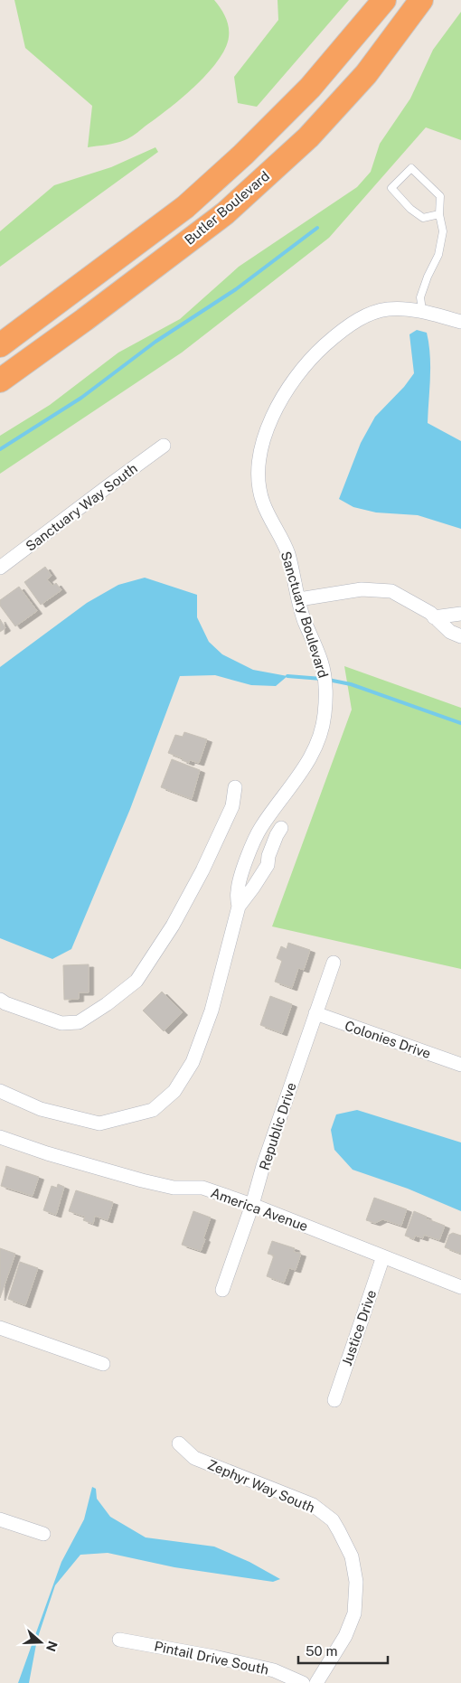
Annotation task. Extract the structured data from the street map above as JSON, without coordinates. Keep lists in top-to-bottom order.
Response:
{
  "streets": {
    "highway": ["Butler Boulevard"],
    "street": [
      "Sanctuary Way South",
      "Sanctuary Boulevard",
      "Colonies Drive",
      "Republic Drive",
      "America Avenue",
      "Justice Drive",
      "Zephyr Way South",
      "Pintail Drive South"
    ]
  },
  "crossings": [
    ["Colonies Drive", "Republic Drive"],
    ["Republic Drive", "America Avenue"],
    ["America Avenue", "Justice Drive"]
  ],
  "scale_bar": "50 m",
  "north": "right"
}
